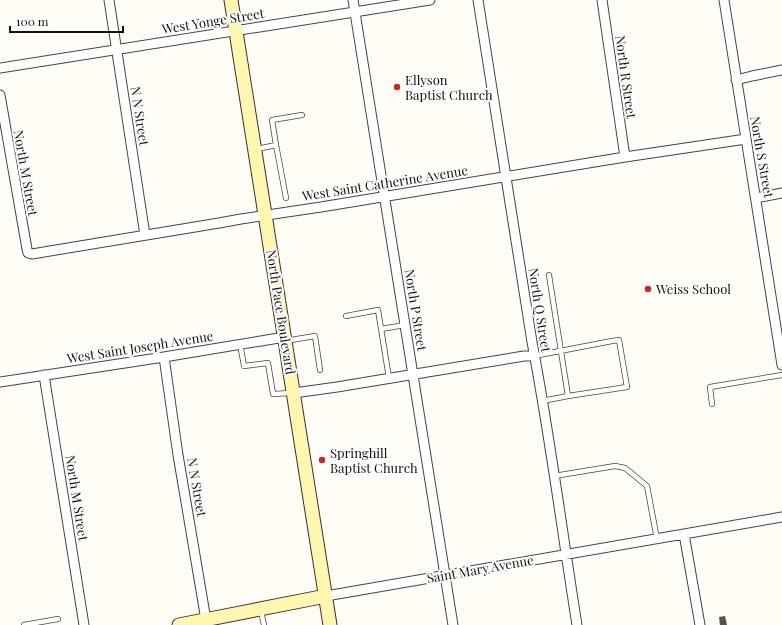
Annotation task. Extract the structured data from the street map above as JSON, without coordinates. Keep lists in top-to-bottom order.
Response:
{
  "streets": {
    "main road": ["North Pace Boulevard", "Saint Mary Avenue"],
    "street": [
      "West Yonge Street",
      "North R Street",
      "N N Street",
      "North S Street",
      "North M Street",
      "West Saint Catherine Avenue",
      "North P Street",
      "North Q Street",
      "West Saint Joseph Avenue"
    ]
  },
  "crossings": [
    ["West Yonge Street", "N N Street"],
    ["West Yonge Street", "North P Street"],
    ["West Yonge Street", "North Pace Boulevard"],
    ["North R Street", "West Saint Catherine Avenue"],
    ["N N Street", "West Saint Catherine Avenue"],
    ["N N Street", "West Saint Joseph Avenue"],
    ["N N Street", "Saint Mary Avenue"],
    ["North S Street", "West Saint Catherine Avenue"],
    ["North M Street", "West Saint Catherine Avenue"],
    ["North M Street", "West Saint Joseph Avenue"],
    ["West Saint Catherine Avenue", "North P Street"],
    ["West Saint Catherine Avenue", "North Q Street"],
    ["West Saint Catherine Avenue", "North Pace Boulevard"],
    ["North P Street", "Saint Mary Avenue"],
    ["North Q Street", "Saint Mary Avenue"],
    ["North Pace Boulevard", "West Saint Joseph Avenue"],
    ["North Pace Boulevard", "Saint Mary Avenue"]
  ],
  "places": ["Ellyson Baptist Church", "Weiss School", "Springhill Baptist Church"],
  "scale_bar": "100 m"
}
